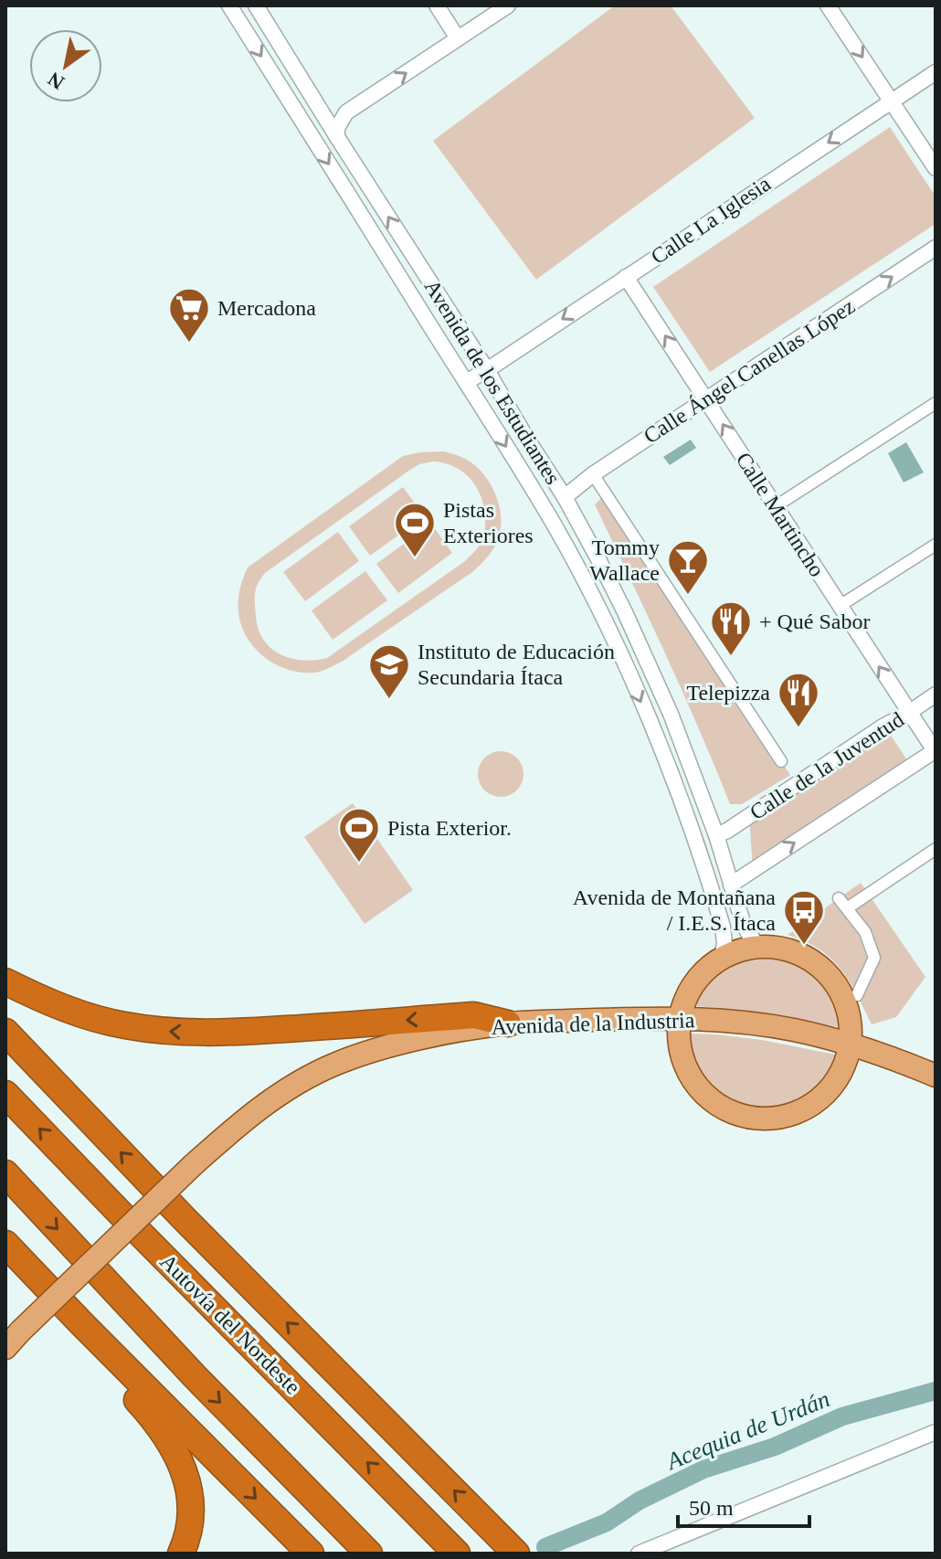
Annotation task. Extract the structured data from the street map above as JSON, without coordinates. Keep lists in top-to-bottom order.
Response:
{
  "streets": {
    "highway": ["Autovía del Nordeste"],
    "main road": ["Avenida de la Industria"],
    "street": [
      "Calle La Iglesia",
      "Calle Ángel Canellas López",
      "Avenida de los Estudiantes",
      "Calle Martincho",
      "Calle de la Juventud"
    ]
  },
  "crossings": [
    ["Calle La Iglesia", "Avenida de los Estudiantes"],
    ["Calle La Iglesia", "Calle Martincho"],
    ["Calle Ángel Canellas López", "Avenida de los Estudiantes"],
    ["Calle Ángel Canellas López", "Calle Martincho"],
    ["Avenida de los Estudiantes", "Calle de la Juventud"],
    ["Calle Martincho", "Calle de la Juventud"]
  ],
  "one_way": ["Calle La Iglesia", "Calle Martincho"],
  "water": ["Acequia de Urdán"],
  "places": {
    "supermarket": ["Mercadona"],
    "sports": ["Pistas Exteriores", "Pista Exterior."],
    "bar": ["Tommy Wallace"],
    "restaurant": ["+ Qué Sabor", "Telepizza"],
    "school or university": ["Instituto de Educación Secundaria Ítaca"],
    "bus stop": ["Avenida de Montañana / I.E.S. Ítaca"]
  },
  "scale_bar": "50 m",
  "north": "bottom left"
}
